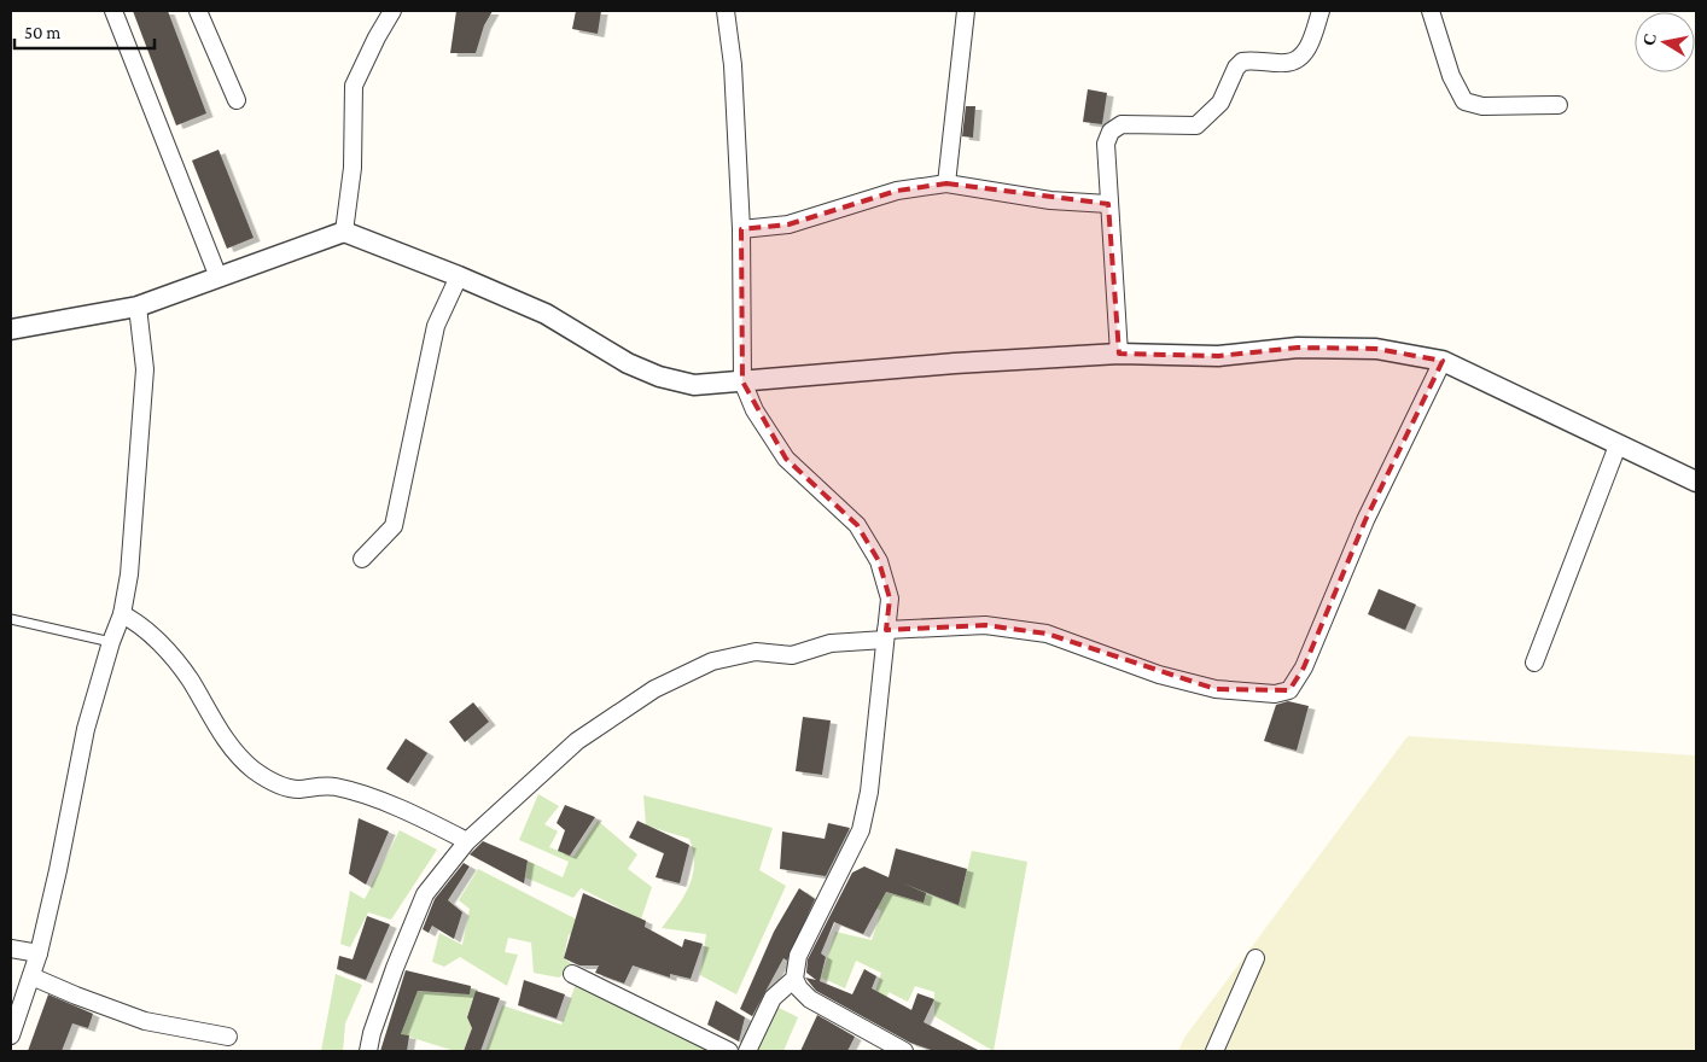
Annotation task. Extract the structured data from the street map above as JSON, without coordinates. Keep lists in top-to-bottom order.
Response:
{
  "scale_bar": "50 m",
  "north": "left"
}
